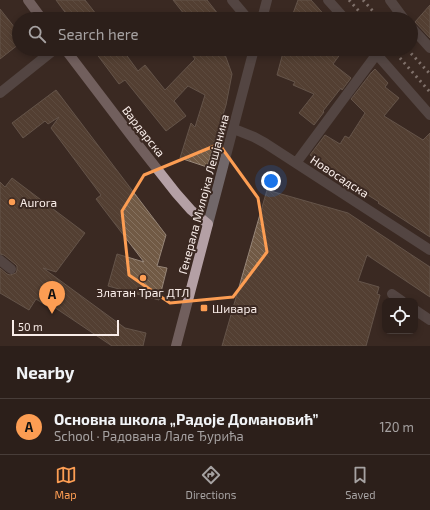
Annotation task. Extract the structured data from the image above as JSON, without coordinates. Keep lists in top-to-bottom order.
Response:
{
  "streets": {
    "main road": ["Вардарска", "Генерала Милојка Лешјанина"],
    "street": ["Новосадска"]
  },
  "crossings": [
    ["Вардарска", "Генерала Милојка Лешјанина"],
    ["Новосадска", "Генерала Милојка Лешјанина"]
  ],
  "places": {
    "other": ["Aurora", "Златан Траг ДТЛ"],
    "transit": ["Шивара"]
  },
  "scale_bar": "50 m",
  "page": {
    "search": "Search here",
    "pins": "A",
    "scale": "50 m",
    "heading": "Nearby",
    "list": [
      {
        "mark": "A",
        "name": "Основна школа „Радоје Домановић”",
        "note": "School · Радована Лале Ђурића",
        "value": "120 m"
      }
    ],
    "nav": ["Map", "Directions", "Saved"]
  }
}
